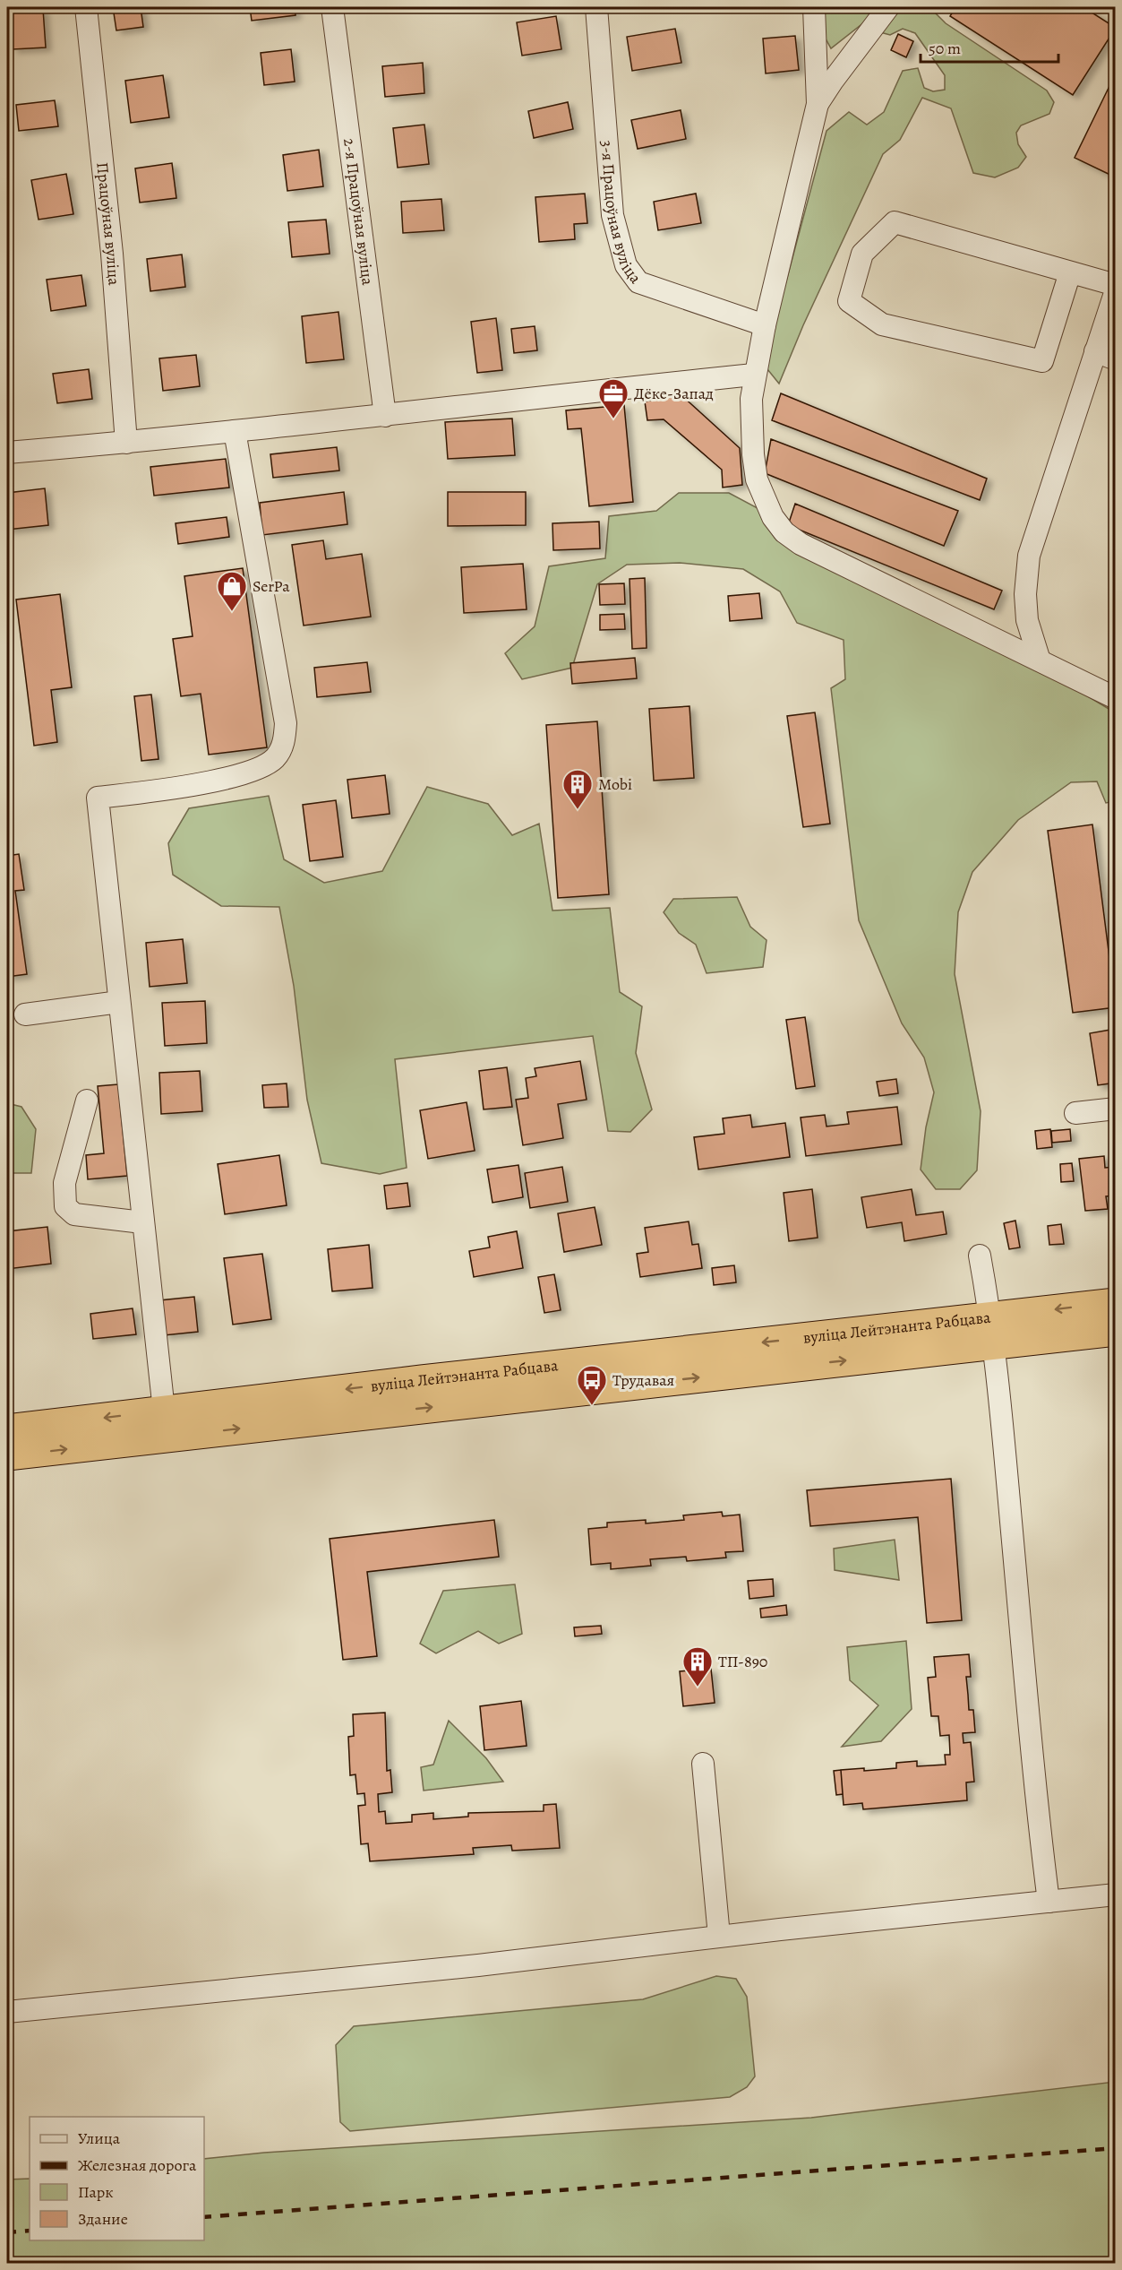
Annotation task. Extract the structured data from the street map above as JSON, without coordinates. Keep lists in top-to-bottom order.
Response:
{
  "streets": {
    "highway": ["вуліца Лейтэнанта Рабцава"],
    "street": ["3-я Працоўная вуліца", "2-я Працоўная вуліца", "Працоўная вуліца"]
  },
  "places": {
    "office": ["Дёке-Запад"],
    "shop": ["SerPa"],
    "building": ["Mobi", "ТП-890"],
    "bus stop": ["Трудавая"]
  },
  "legend": [
    "Улица",
    "Железная дорога",
    "Парк",
    "Здание"
  ],
  "scale_bar": "50 m"
}
